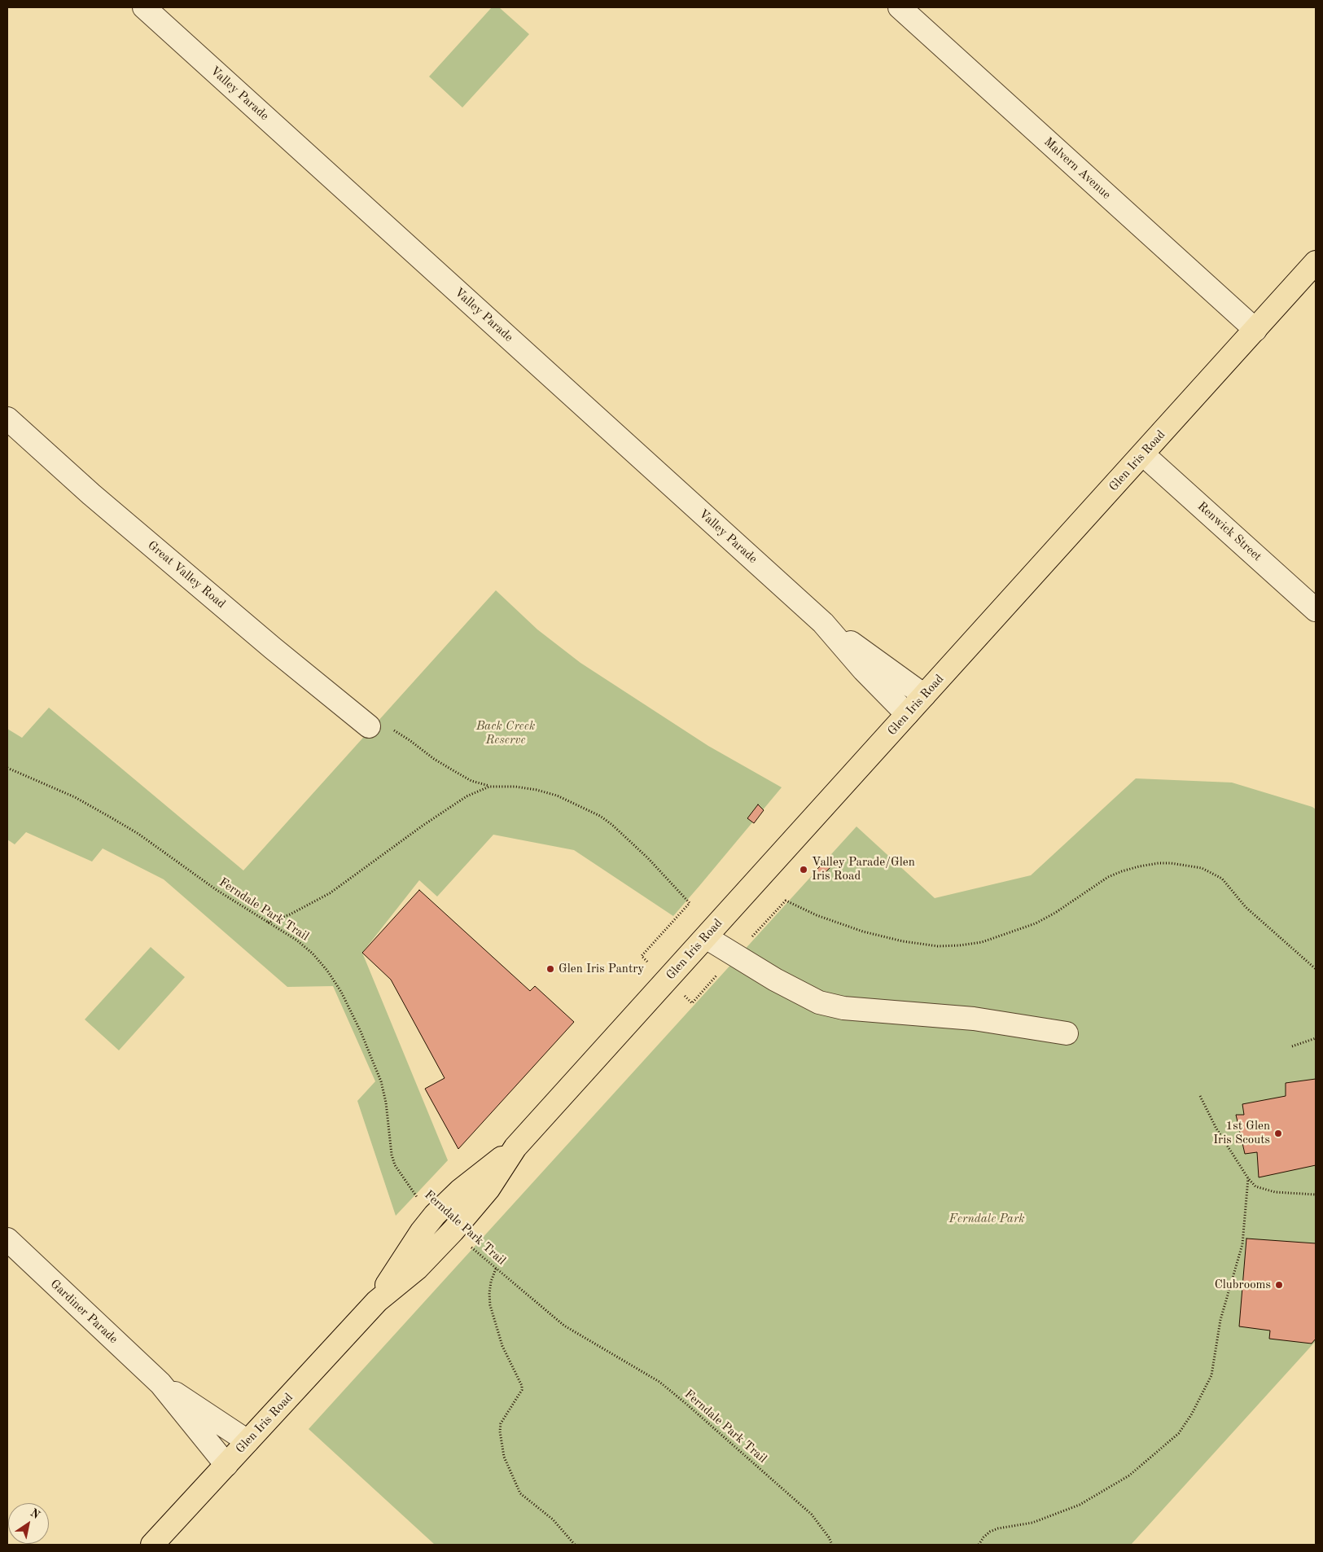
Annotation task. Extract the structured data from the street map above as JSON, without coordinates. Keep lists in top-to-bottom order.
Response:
{
  "streets": {
    "main road": ["Glen Iris Road"],
    "street": [
      "Valley Parade",
      "Malvern Avenue",
      "Renwick Street",
      "Great Valley Road",
      "Gardiner Parade"
    ],
    "path": ["Ferndale Park Trail"]
  },
  "crossings": [
    ["Valley Parade", "Glen Iris Road"],
    ["Malvern Avenue", "Glen Iris Road"],
    ["Glen Iris Road", "Renwick Street"],
    ["Glen Iris Road", "Ferndale Park Trail"],
    ["Glen Iris Road", "Gardiner Parade"]
  ],
  "parks": ["Back Creek Reserve", "Ferndale Park"],
  "places": [
    "Valley Parade/Glen Iris Road",
    "Glen Iris Pantry",
    "1st Glen Iris Scouts",
    "Clubrooms"
  ],
  "north": "top right"
}
